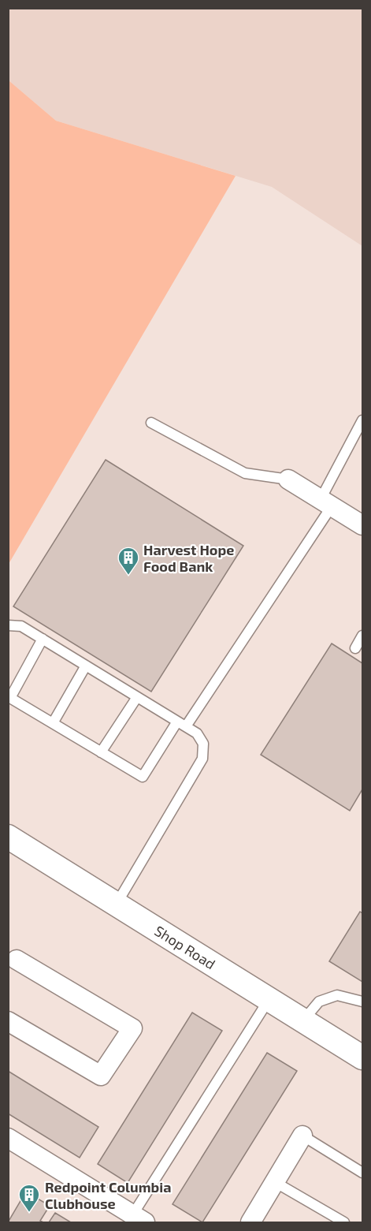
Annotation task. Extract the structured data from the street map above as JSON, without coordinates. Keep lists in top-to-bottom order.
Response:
{
  "streets": {
    "street": ["Shop Road"]
  },
  "places": {
    "building": ["Harvest Hope Food Bank", "Redpoint Columbia Clubhouse"]
  }
}
